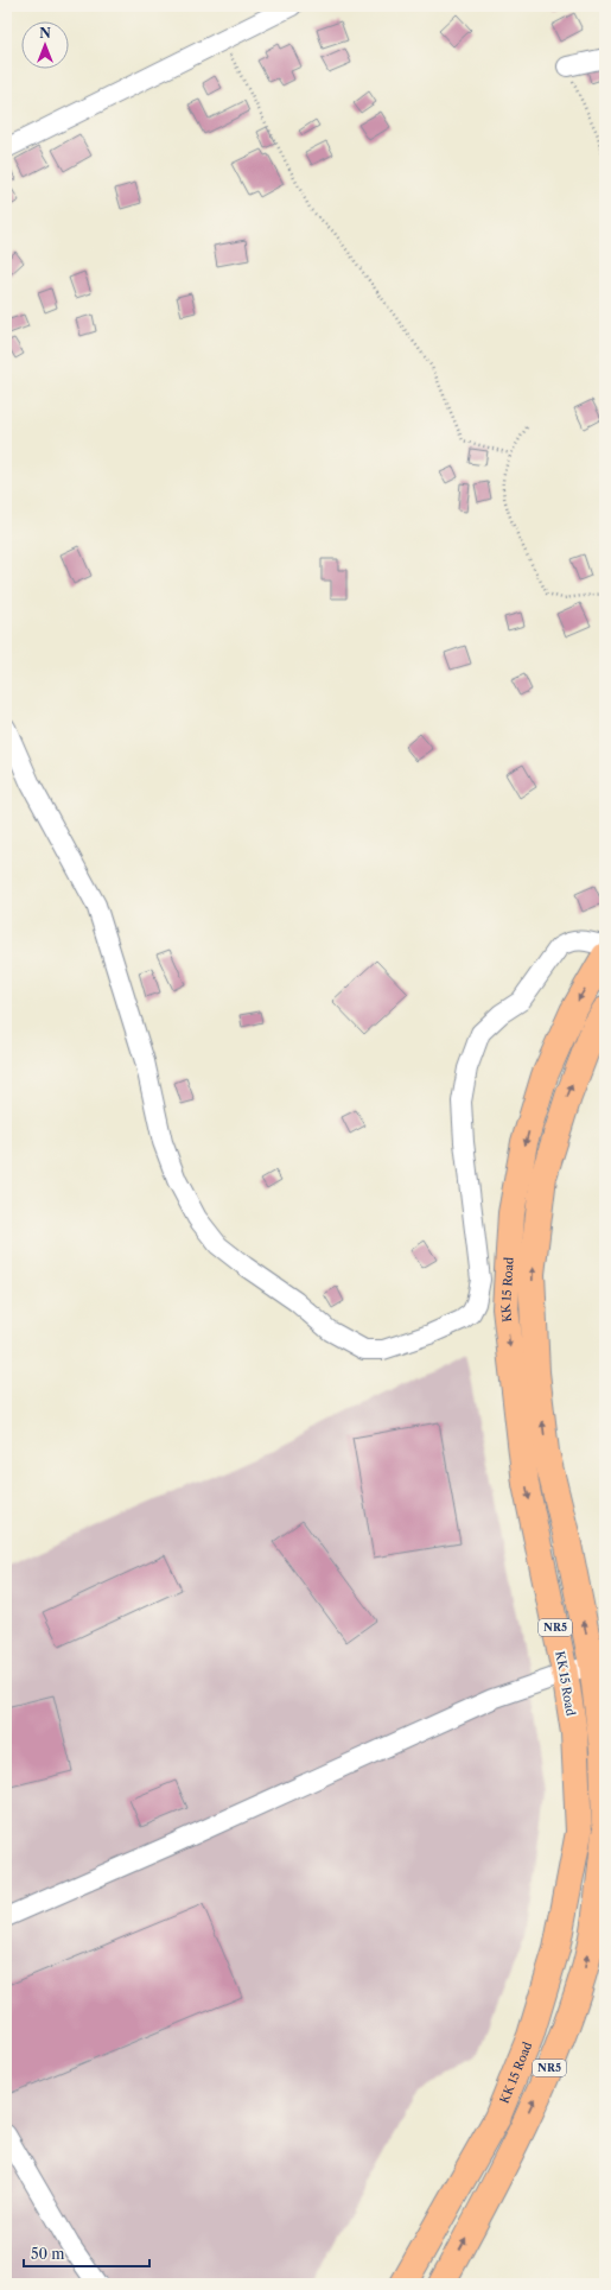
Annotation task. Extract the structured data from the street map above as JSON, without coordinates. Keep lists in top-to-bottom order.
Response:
{
  "streets": {
    "highway": ["KK 15 Road", "NR5"]
  },
  "scale_bar": "50 m",
  "north": "top"
}
